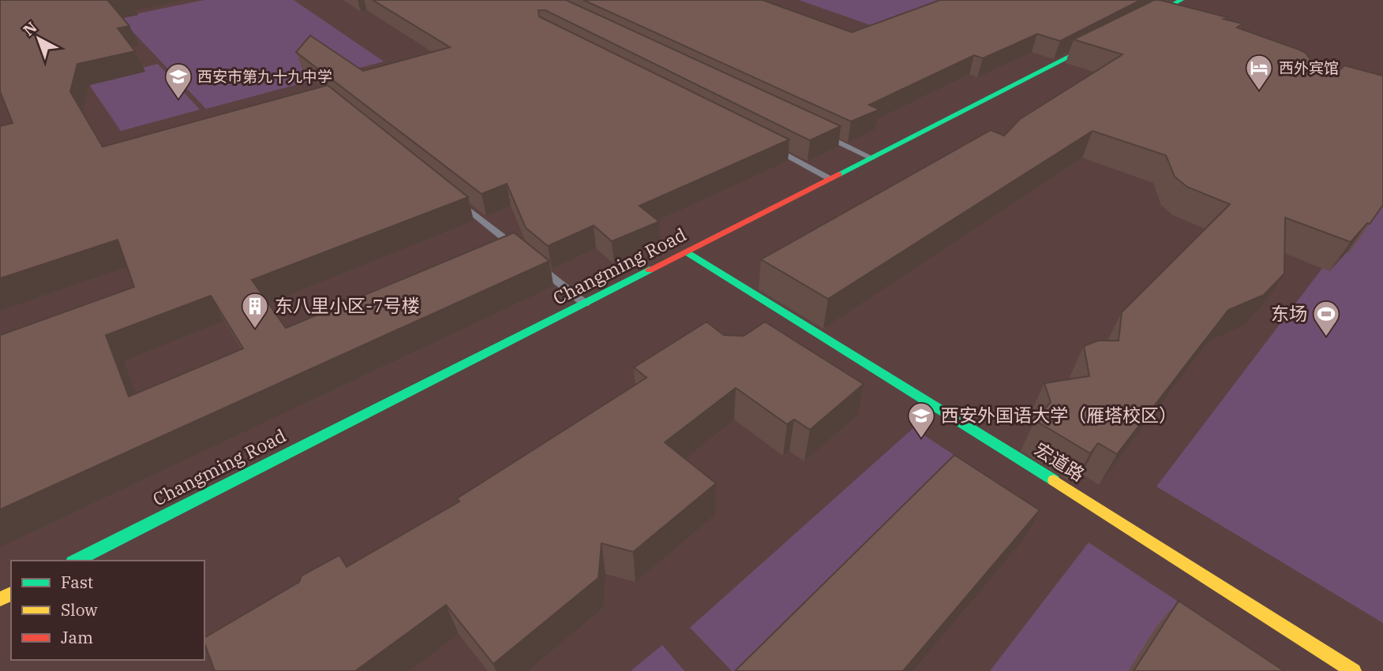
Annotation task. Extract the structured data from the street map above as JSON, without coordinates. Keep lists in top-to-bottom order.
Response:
{
  "streets": {
    "street": ["Changming Road", "宏道路"]
  },
  "crossings": [
    ["Changming Road", "宏道路"]
  ],
  "places": {
    "hotel": ["西外宾馆"],
    "school or university": ["西安市第九十九中学", "西安外国语大学（雁塔校区）"],
    "building": ["东八里小区-7号楼"],
    "sports": ["东场"]
  },
  "legend": ["Fast", "Slow", "Jam"],
  "north": "top left"
}
